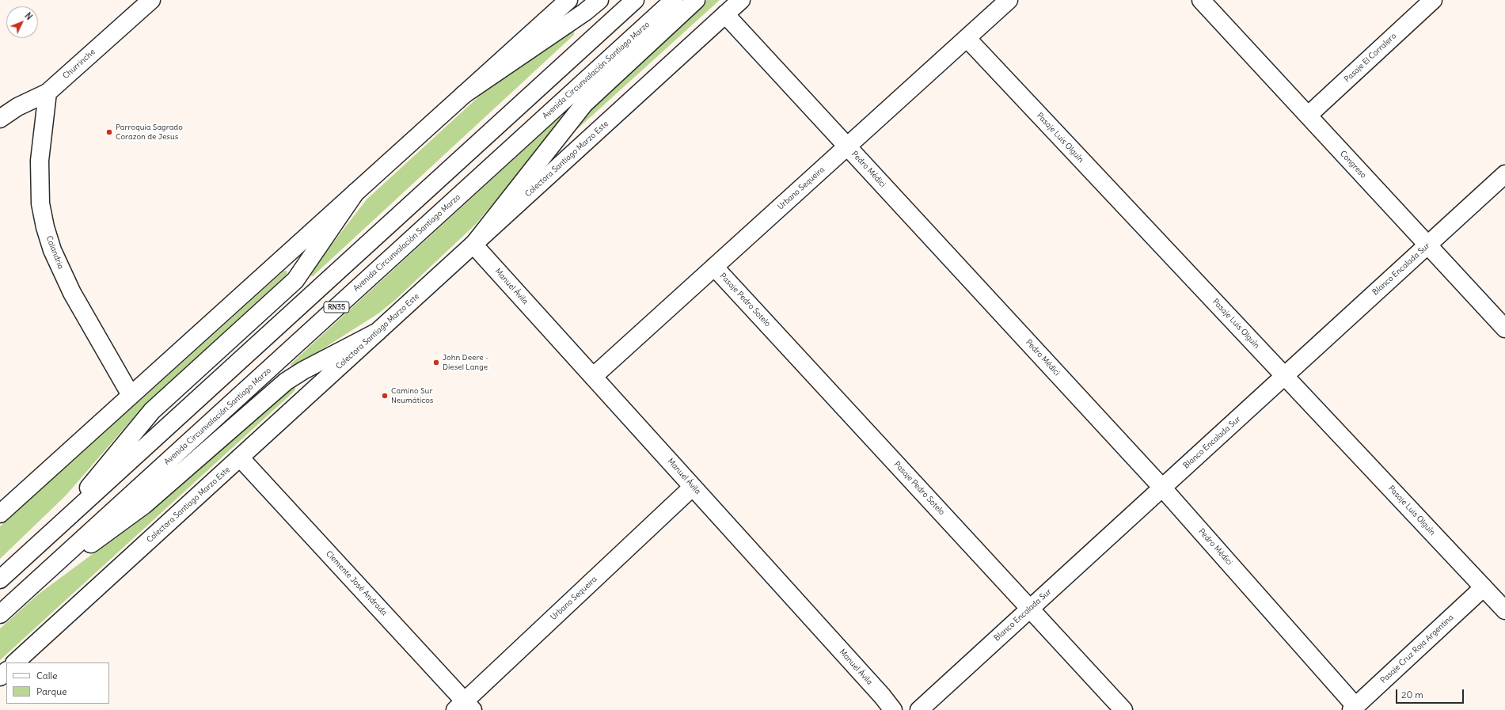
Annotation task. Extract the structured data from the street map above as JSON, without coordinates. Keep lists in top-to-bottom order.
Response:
{
  "streets": {
    "main road": [
      "Pasaje El Corralero",
      "Churrinche",
      "Avenida Circunvalación Santiago Marzo",
      "Pasaje Luis Olguín",
      "Colectora Santiago Marzo Este",
      "Congreso",
      "Pedro Médici",
      "Urbano Sequeira",
      "Calandria",
      "Blanco Encalada Sur",
      "Manuel Ávila",
      "Pasaje Pedro Sotelo",
      "RN35",
      "Clemente José Andrada",
      "Pasaje Cruz Roja Argentina"
    ]
  },
  "crossings": [
    ["Pasaje El Corralero", "Congreso"],
    ["Churrinche", "Calandria"],
    ["Pasaje Luis Olguín", "Urbano Sequeira"],
    ["Pasaje Luis Olguín", "Blanco Encalada Sur"],
    ["Pasaje Luis Olguín", "Pasaje Cruz Roja Argentina"],
    ["Colectora Santiago Marzo Este", "Pedro Médici"],
    ["Colectora Santiago Marzo Este", "Manuel Ávila"],
    ["Colectora Santiago Marzo Este", "Clemente José Andrada"],
    ["Congreso", "Blanco Encalada Sur"],
    ["Pedro Médici", "Urbano Sequeira"],
    ["Pedro Médici", "Blanco Encalada Sur"],
    ["Pedro Médici", "Pasaje Cruz Roja Argentina"],
    ["Urbano Sequeira", "Manuel Ávila"],
    ["Urbano Sequeira", "Pasaje Pedro Sotelo"],
    ["Urbano Sequeira", "Clemente José Andrada"],
    ["Blanco Encalada Sur", "Pasaje Pedro Sotelo"]
  ],
  "places": ["Parroquia Sagrado Corazon de Jesus", "John Deere - Diesel Lange", "Camino Sur Neumáticos"],
  "legend": ["Calle", "Parque"],
  "scale_bar": "20 m",
  "north": "top right"
}
